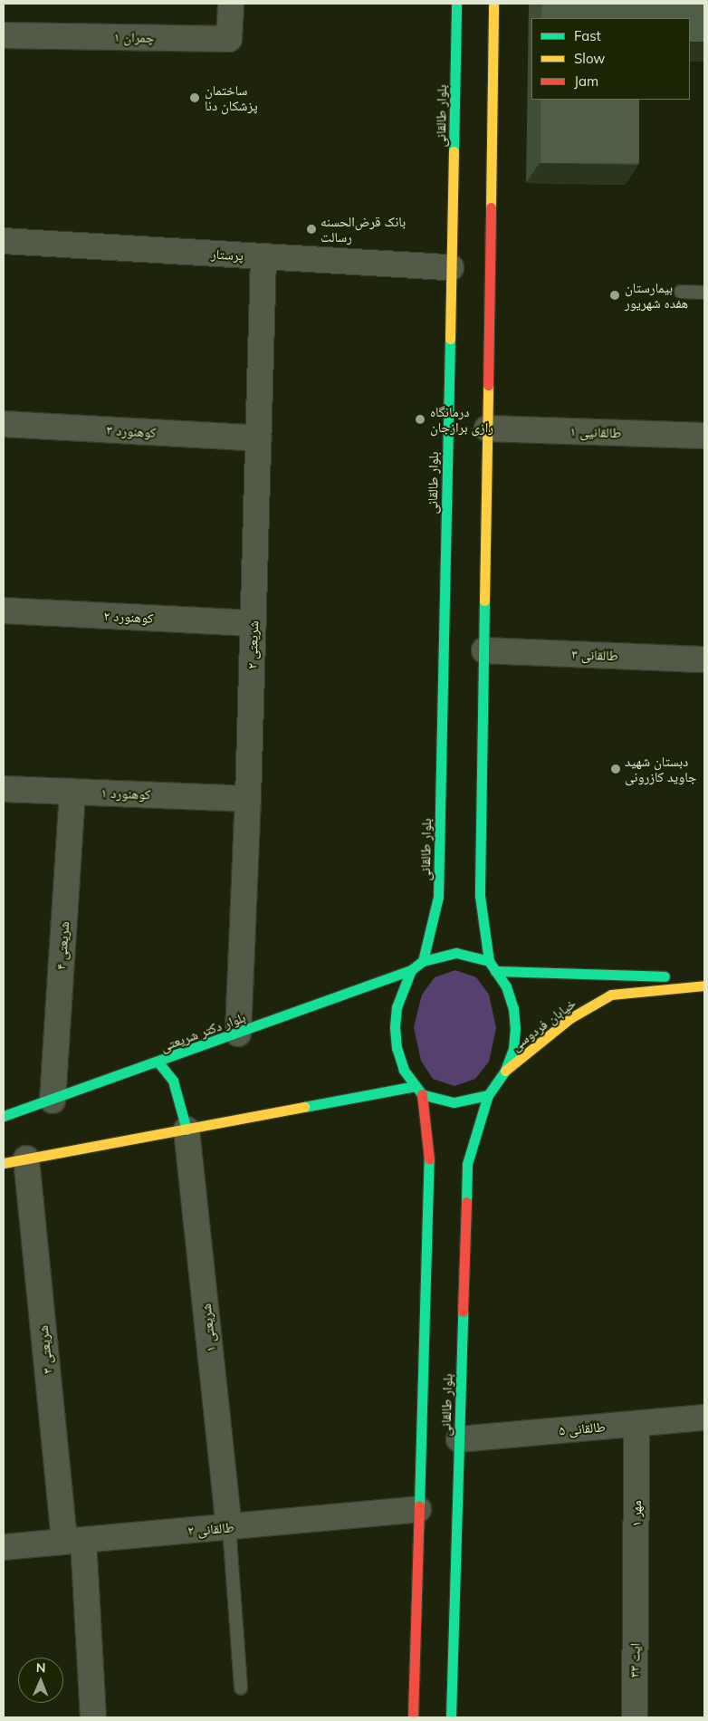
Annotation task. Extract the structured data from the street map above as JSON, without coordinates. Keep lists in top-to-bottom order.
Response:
{
  "streets": {
    "main road": ["بلوار طالقانی", "خیابان فردوسی", "بلوار دکتر شریعتی"],
    "street": [
      "چمران ۱",
      "پرستار",
      "کوهنورد ۳",
      "طالقانیی ۱",
      "کوهنورد ۲",
      "شریعتی ۲",
      "طالقانی ۳",
      "کوهنورد ۱",
      "شریعتی ۴",
      "شریعتی ۱",
      "شریعتی ۳",
      "طالقانی ۵",
      "مهر ۱",
      "طالقانی ۲",
      "ایت ۳۳"
    ]
  },
  "crossings": [
    ["بلوار طالقانی", "پرستار"],
    ["بلوار طالقانی", "خیابان فردوسی"],
    ["بلوار طالقانی", "بلوار دکتر شریعتی"],
    ["بلوار طالقانی", "طالقانی ۵"],
    ["بلوار طالقانی", "طالقانی ۲"],
    ["پرستار", "شریعتی ۲"],
    ["کوهنورد ۳", "شریعتی ۲"],
    ["کوهنورد ۲", "شریعتی ۲"],
    ["شریعتی ۲", "کوهنورد ۱"],
    ["شریعتی ۲", "بلوار دکتر شریعتی"],
    ["کوهنورد ۱", "شریعتی ۴"],
    ["شریعتی ۴", "بلوار دکتر شریعتی"],
    ["خیابان فردوسی", "بلوار دکتر شریعتی"],
    ["شریعتی ۱", "طالقانی ۲"],
    ["شریعتی ۳", "طالقانی ۲"],
    ["طالقانی ۵", "مهر ۱"],
    ["مهر ۱", "ایت ۳۳"]
  ],
  "places": [
    "ساختمان پزشکان دنا",
    "بانک قرض‌الحسنه رسالت",
    "بیمارستان هفده شهریور",
    "درمانگاه رازی برازجان",
    "دبستان شهید جاوید کازرونی"
  ],
  "legend": ["Fast", "Slow", "Jam"],
  "north": "top"
}
